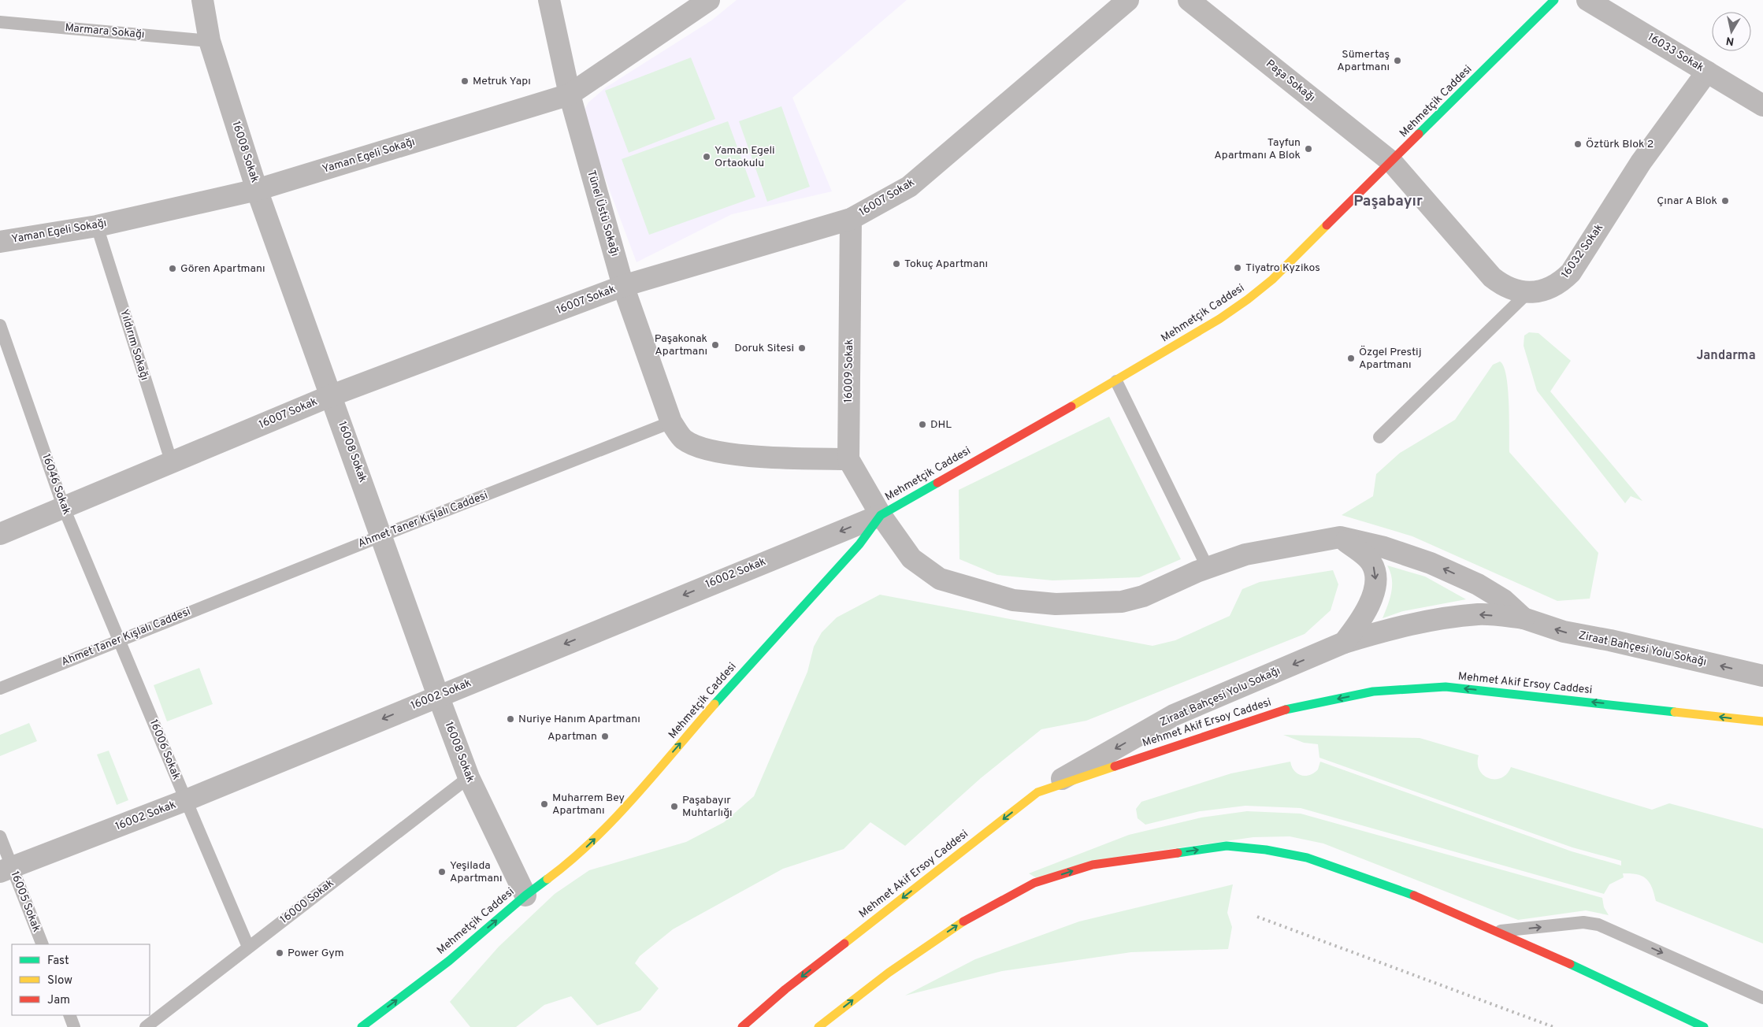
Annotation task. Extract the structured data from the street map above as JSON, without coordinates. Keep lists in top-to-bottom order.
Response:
{
  "streets": {
    "main road": ["Mehmetçik Caddesi", "Mehmet Akif Ersoy Caddesi"],
    "street": [
      "16033 Sokak",
      "Paşa Sokağı",
      "16008 Sokak",
      "Yaman Egeli Sokağı",
      "16007 Sokak",
      "Tünel Üstü Sokağı",
      "16032 Sokak",
      "16009 Sokak",
      "16002 Sokak",
      "Ziraat Bahçesi Yolu Sokağı"
    ],
    "lane": [
      "Marmara Sokağı",
      "Yıldırım Sokağı",
      "16046 Sokak",
      "Ahmet Taner Kışlalı Caddesi",
      "16006 Sokak",
      "16005 Sokak",
      "16000 Sokak"
    ]
  },
  "crossings": [
    ["Marmara Sokağı", "16008 Sokak"],
    ["16033 Sokak", "16032 Sokak"],
    ["Paşa Sokağı", "Mehmetçik Caddesi"],
    ["Paşa Sokağı", "16032 Sokak"],
    ["Mehmetçik Caddesi", "16008 Sokak"],
    ["Mehmetçik Caddesi", "16032 Sokak"],
    ["Mehmetçik Caddesi", "16009 Sokak"],
    ["Mehmetçik Caddesi", "16002 Sokak"],
    ["Mehmetçik Caddesi", "Ziraat Bahçesi Yolu Sokağı"],
    ["16008 Sokak", "Yaman Egeli Sokağı"],
    ["16008 Sokak", "16007 Sokak"],
    ["16008 Sokak", "Ahmet Taner Kışlalı Caddesi"],
    ["16008 Sokak", "16002 Sokak"],
    ["16008 Sokak", "16000 Sokak"],
    ["Yaman Egeli Sokağı", "Tünel Üstü Sokağı"],
    ["Yaman Egeli Sokağı", "Yıldırım Sokağı"],
    ["16007 Sokak", "Tünel Üstü Sokağı"],
    ["16007 Sokak", "Yıldırım Sokağı"],
    ["16007 Sokak", "16009 Sokak"],
    ["16007 Sokak", "16046 Sokak"],
    ["Tünel Üstü Sokağı", "Ahmet Taner Kışlalı Caddesi"],
    ["16009 Sokak", "16002 Sokak"],
    ["16009 Sokak", "Ziraat Bahçesi Yolu Sokağı"],
    ["16046 Sokak", "Ahmet Taner Kışlalı Caddesi"],
    ["16046 Sokak", "16006 Sokak"],
    ["Ahmet Taner Kışlalı Caddesi", "16006 Sokak"],
    ["16002 Sokak", "Ziraat Bahçesi Yolu Sokağı"],
    ["16002 Sokak", "16006 Sokak"],
    ["16002 Sokak", "16005 Sokak"],
    ["Ziraat Bahçesi Yolu Sokağı", "Mehmet Akif Ersoy Caddesi"],
    ["16006 Sokak", "16000 Sokak"]
  ],
  "one_way": [
    "Mehmetçik Caddesi",
    "16002 Sokak",
    "Ziraat Bahçesi Yolu Sokağı",
    "Mehmet Akif Ersoy Caddesi"
  ],
  "districts": ["Paşabayır", "Jandarma"],
  "places": [
    "Sümertaş Apartmanı",
    "Metruk Yapı",
    "Öztürk Blok 2",
    "Tayfun Apartmanı A Blok",
    "Yaman Egeli Ortaokulu",
    "Çınar A Blok",
    "Tokuç Apartmanı",
    "Tiyatro Kyzikos",
    "Gören Apartmanı",
    "Paşakonak Apartmanı",
    "Doruk Sitesi",
    "Özgel Prestij Apartmanı",
    "DHL",
    "Nuriye Hanım Apartmanı",
    "Apartman",
    "Muharrem Bey Apartmanı",
    "Paşabayır Muhtarlığı",
    "Yeşilada Apartmanı",
    "Power Gym"
  ],
  "legend": ["Fast", "Slow", "Jam"],
  "north": "bottom"
}
